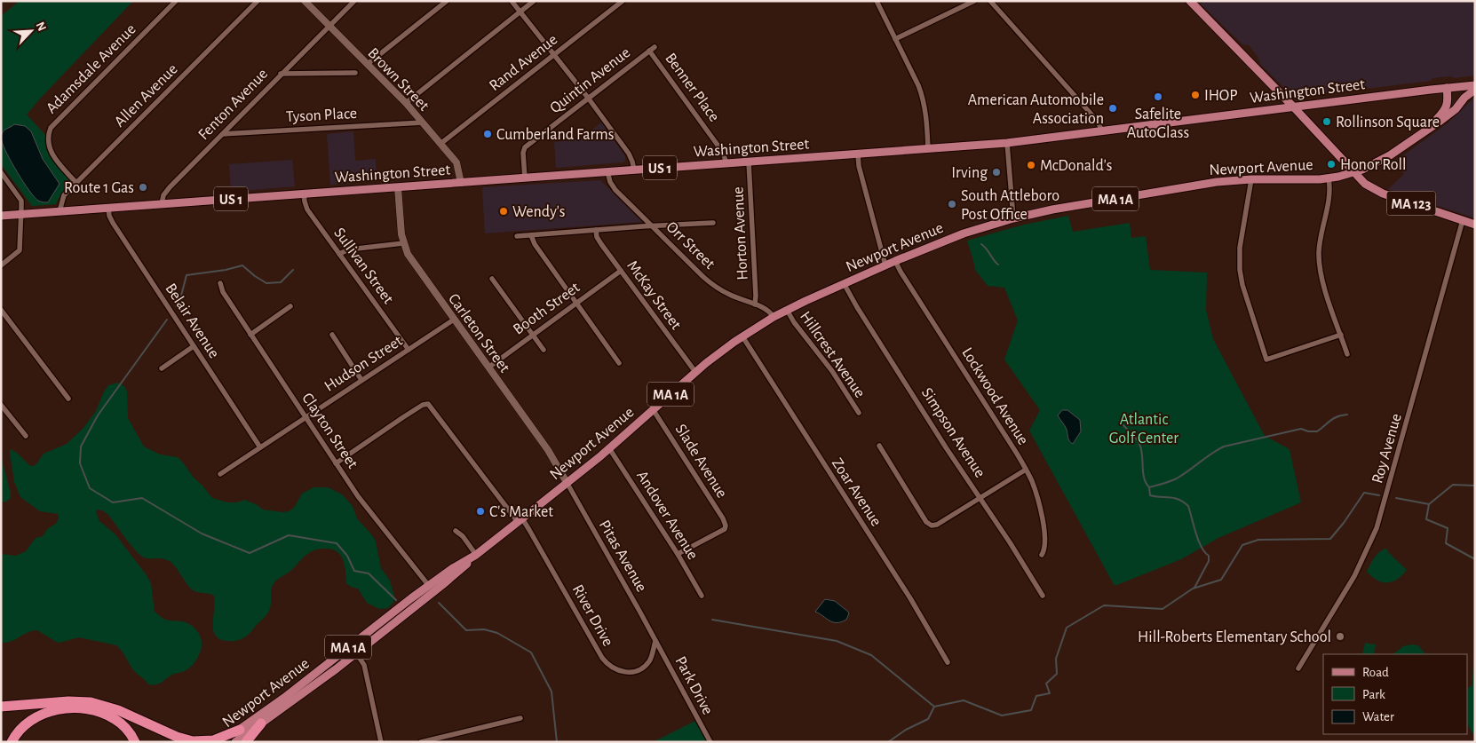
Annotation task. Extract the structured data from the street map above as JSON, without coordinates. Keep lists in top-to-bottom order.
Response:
{
  "streets": {
    "main road": [
      "Washington Street",
      "Newport Avenue",
      "US 1",
      "MA 1A",
      "MA 123"
    ],
    "street": [
      "Rand Avenue",
      "Adamsdale Avenue",
      "Brown Street",
      "Quintin Avenue",
      "Benner Place",
      "Allen Avenue",
      "Fenton Avenue",
      "Tyson Place",
      "Horton Avenue",
      "Orr Street",
      "Sullivan Street",
      "McKay Street",
      "Booth Street",
      "Belair Avenue",
      "Carleton Street",
      "Hillcrest Avenue",
      "Hudson Street",
      "Lockwood Avenue",
      "Clayton Street",
      "Simpson Avenue",
      "Roy Avenue",
      "Slade Avenue",
      "Zoar Avenue",
      "Andover Avenue",
      "Pitas Avenue",
      "River Drive",
      "Park Drive"
    ]
  },
  "crossings": [
    ["Rand Avenue", "Brown Street"],
    ["Adamsdale Avenue", "Allen Avenue"],
    ["Brown Street", "Washington Street"],
    ["Brown Street", "Fenton Avenue"],
    ["Brown Street", "Tyson Place"],
    ["Quintin Avenue", "Benner Place"],
    ["Quintin Avenue", "Washington Street"],
    ["Benner Place", "Washington Street"],
    ["Washington Street", "Allen Avenue"],
    ["Washington Street", "Fenton Avenue"],
    ["Washington Street", "MA 1A"],
    ["Washington Street", "MA 123"],
    ["Washington Street", "Horton Avenue"],
    ["Washington Street", "Orr Street"],
    ["Washington Street", "Sullivan Street"],
    ["Washington Street", "Belair Avenue"],
    ["Washington Street", "Carleton Street"],
    ["Fenton Avenue", "Tyson Place"],
    ["Newport Avenue", "MA 1A"],
    ["Newport Avenue", "MA 123"],
    ["Newport Avenue", "Orr Street"],
    ["Newport Avenue", "McKay Street"],
    ["Newport Avenue", "Carleton Street"],
    ["Newport Avenue", "Hillcrest Avenue"],
    ["Newport Avenue", "Lockwood Avenue"],
    ["Newport Avenue", "Clayton Street"],
    ["Newport Avenue", "Simpson Avenue"],
    ["Newport Avenue", "Slade Avenue"],
    ["Newport Avenue", "Zoar Avenue"],
    ["Newport Avenue", "Andover Avenue"],
    ["Newport Avenue", "Pitas Avenue"],
    ["Newport Avenue", "River Drive"],
    ["MA 1A", "MA 123"],
    ["MA 123", "Roy Avenue"],
    ["Horton Avenue", "Orr Street"],
    ["Sullivan Street", "Hudson Street"],
    ["McKay Street", "Booth Street"],
    ["Booth Street", "Carleton Street"],
    ["Belair Avenue", "Hudson Street"],
    ["Carleton Street", "Hudson Street"],
    ["Carleton Street", "Pitas Avenue"],
    ["Hudson Street", "Clayton Street"],
    ["Slade Avenue", "Andover Avenue"],
    ["Pitas Avenue", "River Drive"],
    ["Pitas Avenue", "Park Drive"],
    ["River Drive", "Park Drive"]
  ],
  "parks": ["Atlantic Golf Center"],
  "places": [
    "IHOP",
    "Safelite AutoGlass",
    "American Automobile Association",
    "Rollinson Square",
    "Cumberland Farms",
    "Honor Roll",
    "McDonald's",
    "Irving",
    "Route 1 Gas",
    "South Attleboro Post Office",
    "Wendy's",
    "C's Market",
    "Hill-Roberts Elementary School"
  ],
  "legend": ["Road", "Park", "Water"],
  "north": "top right"
}
